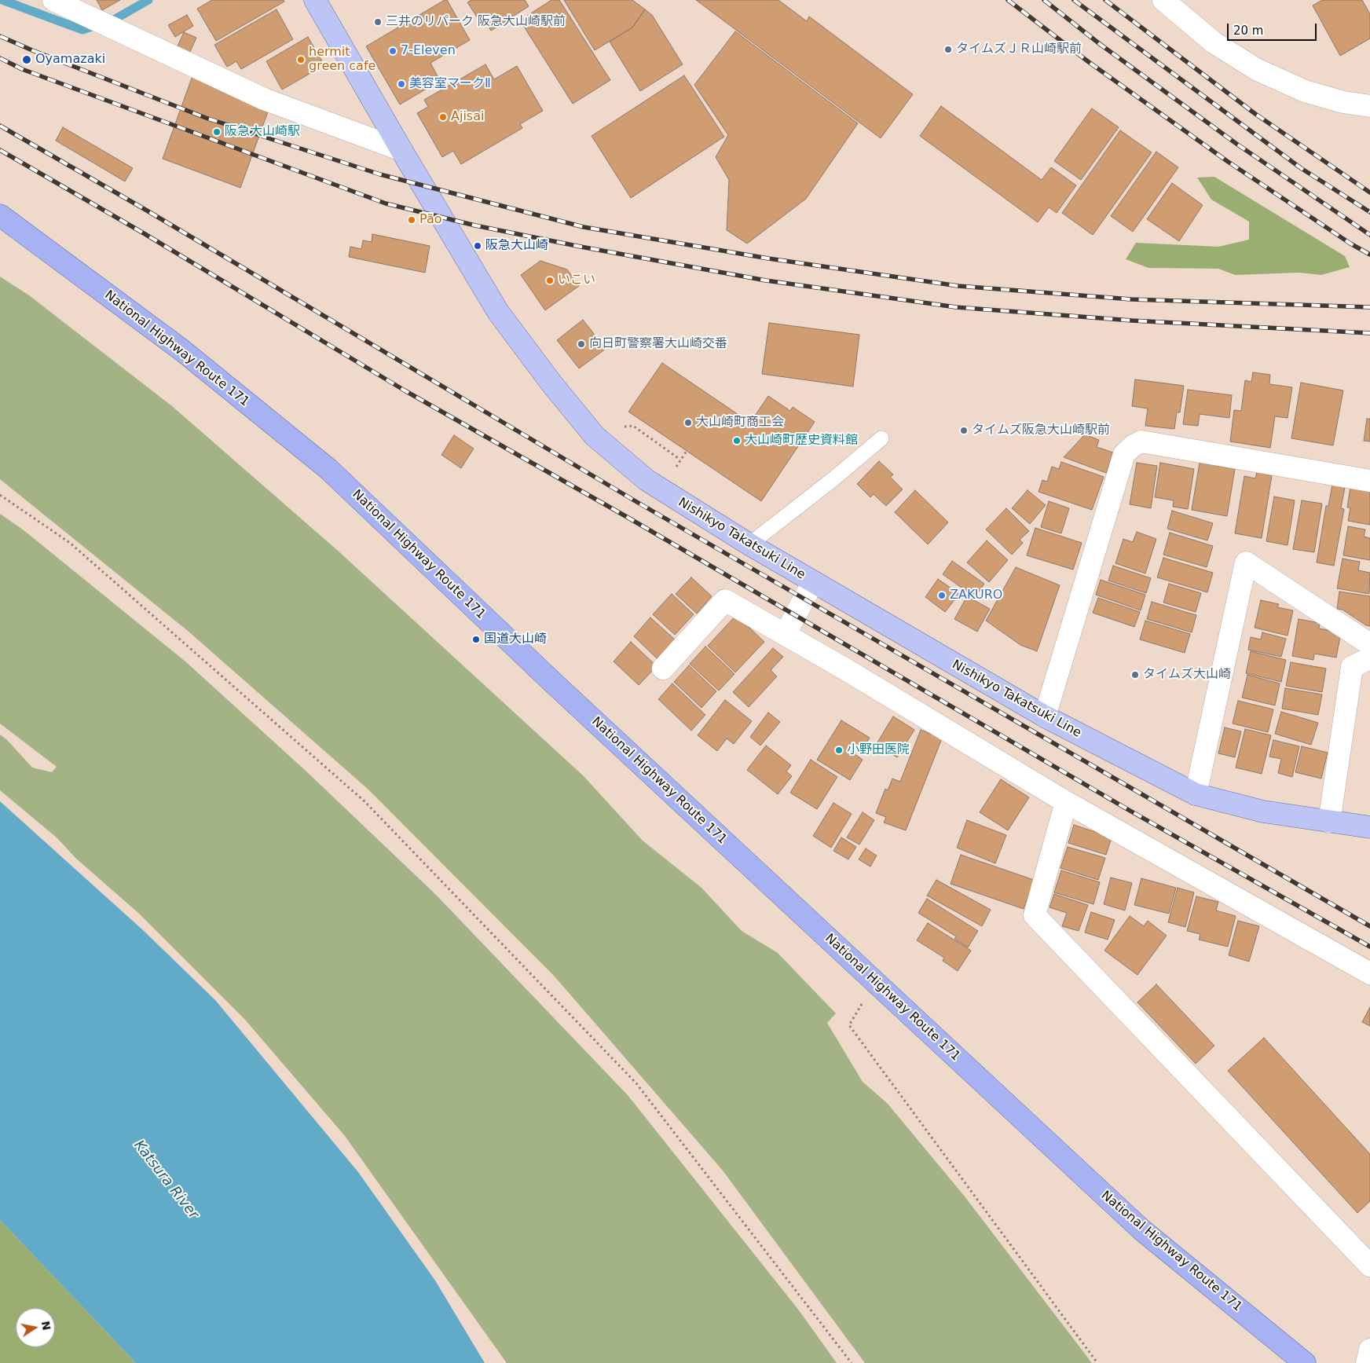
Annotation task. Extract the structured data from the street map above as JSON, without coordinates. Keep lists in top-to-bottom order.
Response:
{
  "streets": {
    "highway": ["National Highway Route 171"],
    "main road": ["Nishikyo Takatsuki Line"]
  },
  "water": ["Katsura River"],
  "places": [
    "三井のリパーク 阪急大山崎駅前",
    "タイムズＪＲ山崎駅前",
    "7-Eleven",
    "Oyamazaki",
    "hermit green cafe",
    "美容室マークⅡ",
    "Ajisai",
    "阪急大山崎駅",
    "Pão",
    "阪急大山崎",
    "いこい",
    "向日町警察署大山崎交番",
    "大山崎町商工会",
    "タイムズ阪急大山崎駅前",
    "大山崎町歴史資料館",
    "ZAKURO",
    "国道大山崎",
    "タイムズ大山崎",
    "小野田医院"
  ],
  "scale_bar": "20 m",
  "north": "right"
}
